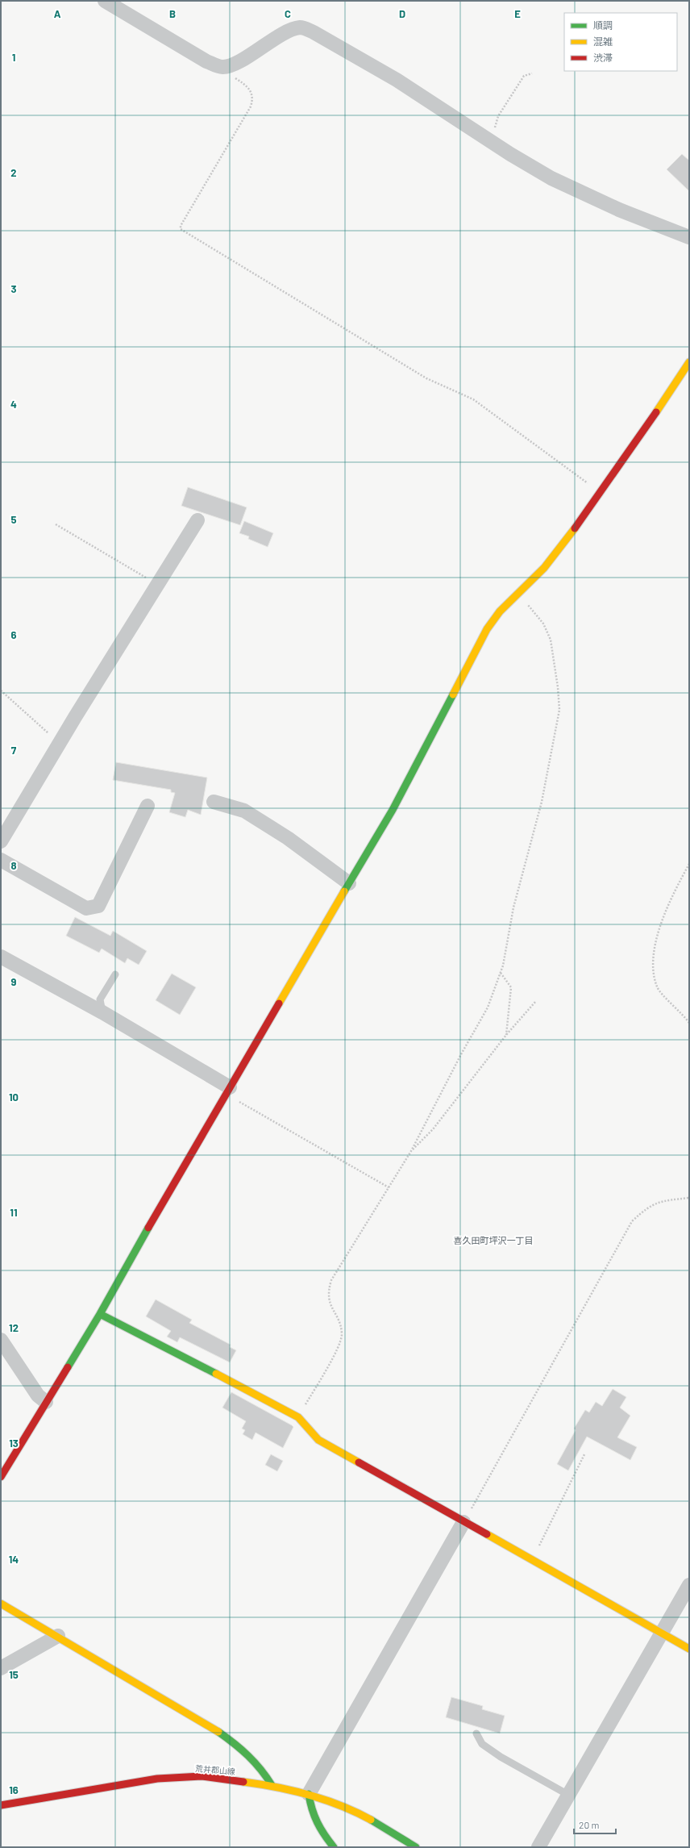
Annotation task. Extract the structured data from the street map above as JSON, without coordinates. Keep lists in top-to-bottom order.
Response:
{
  "streets": {
    "street": ["荒井郡山線"]
  },
  "districts": ["喜久田町坪沢一丁目"],
  "legend": ["順調", "混雑", "渋滞"],
  "scale_bar": "20 m",
  "grid": {
    "columns": [
      "A",
      "B",
      "C",
      "D",
      "E"
    ],
    "rows": [
      "1",
      "2",
      "3",
      "4",
      "5",
      "6",
      "7",
      "8",
      "9",
      "10",
      "11",
      "12",
      "13",
      "14",
      "15",
      "16"
    ]
  }
}
